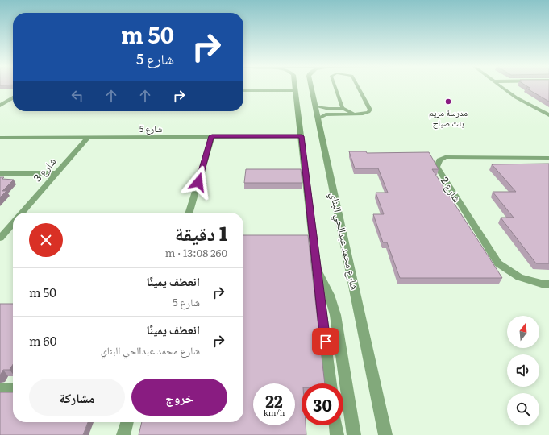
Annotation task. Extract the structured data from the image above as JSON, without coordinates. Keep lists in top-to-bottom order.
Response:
{
  "streets": {
    "street": [
      "شارع 5",
      "شارع 3",
      "شارع 2",
      "شارع محمد عبدالحي البناي"
    ]
  },
  "crossings": [
    ["شارع 5", "شارع 3"]
  ],
  "places": ["مدرسة مريم بنت صباح"],
  "north": "top",
  "page": {
    "turn": ["50 m", "شارع 5"],
    "heading": ["1 دقيقة", "260 m · 13:08"],
    "list": [
      {
        "name": "انعطف يمينًا",
        "note": "شارع 5",
        "value": "50 m"
      },
      {
        "name": "انعطف يمينًا",
        "note": "شارع محمد عبدالحي البناي",
        "value": "60 m"
      }
    ],
    "buttons": ["خروج", "مشاركة"],
    "speed": "22 km/h",
    "limit": "30"
  }
}
